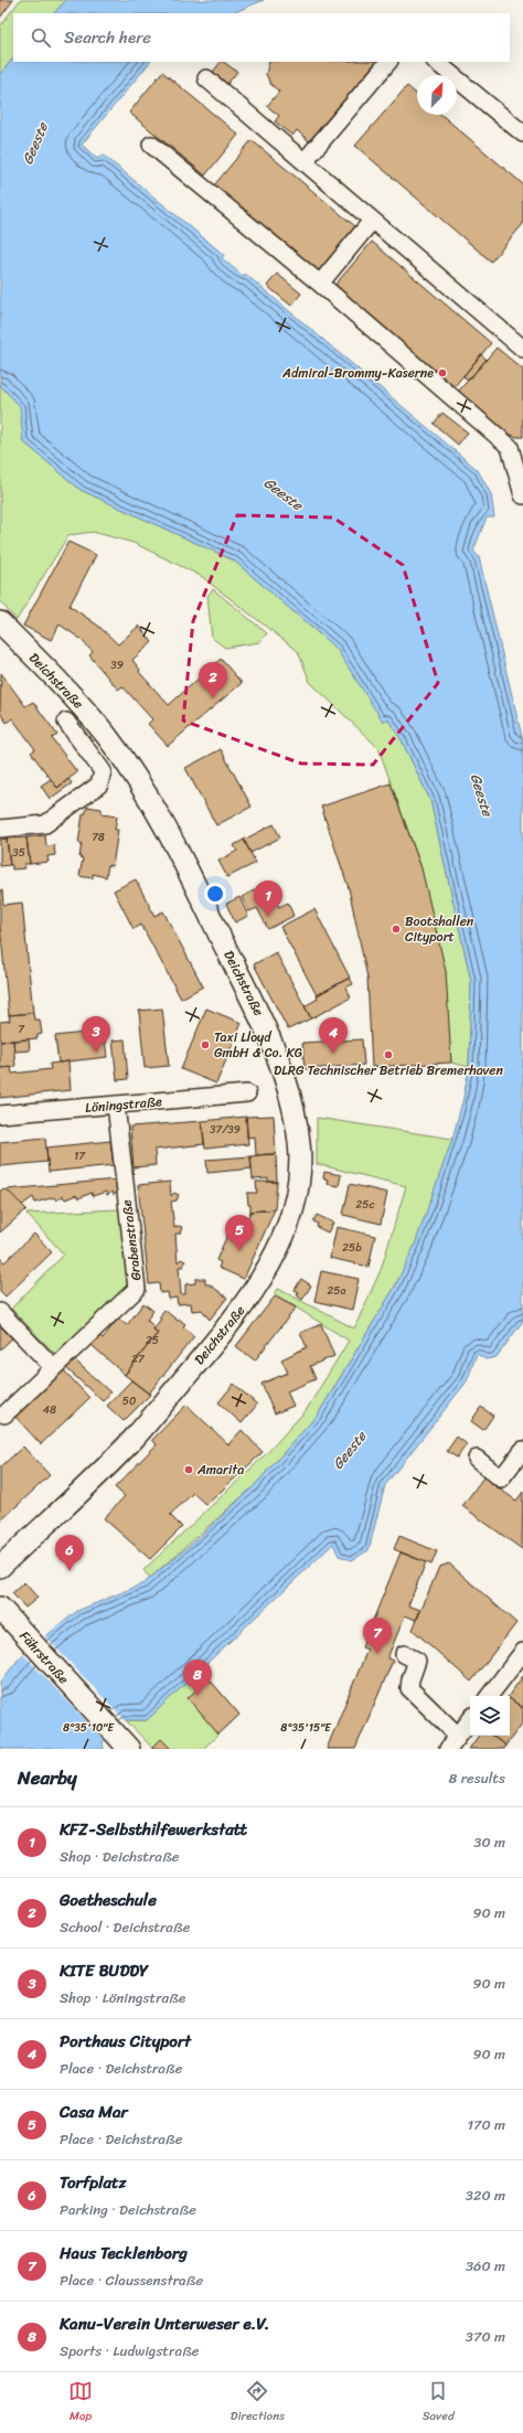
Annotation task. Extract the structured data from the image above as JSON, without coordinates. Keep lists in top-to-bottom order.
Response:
{
  "streets": {
    "main road": ["Deichstraße", "Fährstraße"],
    "street": ["Löningstraße", "Grabenstraße"]
  },
  "crossings": [
    ["Löningstraße", "Grabenstraße"]
  ],
  "water": ["Geeste"],
  "places": [
    "Admiral-Brommy-Kaserne",
    "Bootshallen Cityport",
    "Taxi Lloyd GmbH & Co. KG",
    "DLRG Technischer Betrieb Bremerhaven",
    "Amarita"
  ],
  "house_numbers": [
    "39",
    "78",
    "35",
    "7",
    "37/39",
    "17",
    "25c",
    "25b",
    "25a",
    "25",
    "27",
    "50",
    "48"
  ],
  "north": "top right",
  "page": {
    "search": "Search here",
    "pins": [
      "2",
      "1",
      "3",
      "4",
      "5",
      "6",
      "7",
      "8"
    ],
    "heading": ["Nearby", "8 results"],
    "list": [
      {
        "mark": "1",
        "name": "KFZ-Selbsthilfewerkstatt",
        "note": "Shop · Deichstraße",
        "value": "30 m"
      },
      {
        "mark": "2",
        "name": "Goetheschule",
        "note": "School · Deichstraße",
        "value": "90 m"
      },
      {
        "mark": "3",
        "name": "KITE BUDDY",
        "note": "Shop · Löningstraße",
        "value": "90 m"
      },
      {
        "mark": "4",
        "name": "Porthaus Cityport",
        "note": "Place · Deichstraße",
        "value": "90 m"
      },
      {
        "mark": "5",
        "name": "Casa Mar",
        "note": "Place · Deichstraße",
        "value": "170 m"
      },
      {
        "mark": "6",
        "name": "Torfplatz",
        "note": "Parking · Deichstraße",
        "value": "320 m"
      },
      {
        "mark": "7",
        "name": "Haus Tecklenborg",
        "note": "Place · Claussenstraße",
        "value": "360 m"
      },
      {
        "mark": "8",
        "name": "Kanu-Verein Unterweser e.V.",
        "note": "Sports · Ludwigstraße",
        "value": "370 m"
      }
    ],
    "nav": ["Map", "Directions", "Saved"]
  },
  "coordinates": ["8°35'10\"E", "8°35'15\"E"]
}
